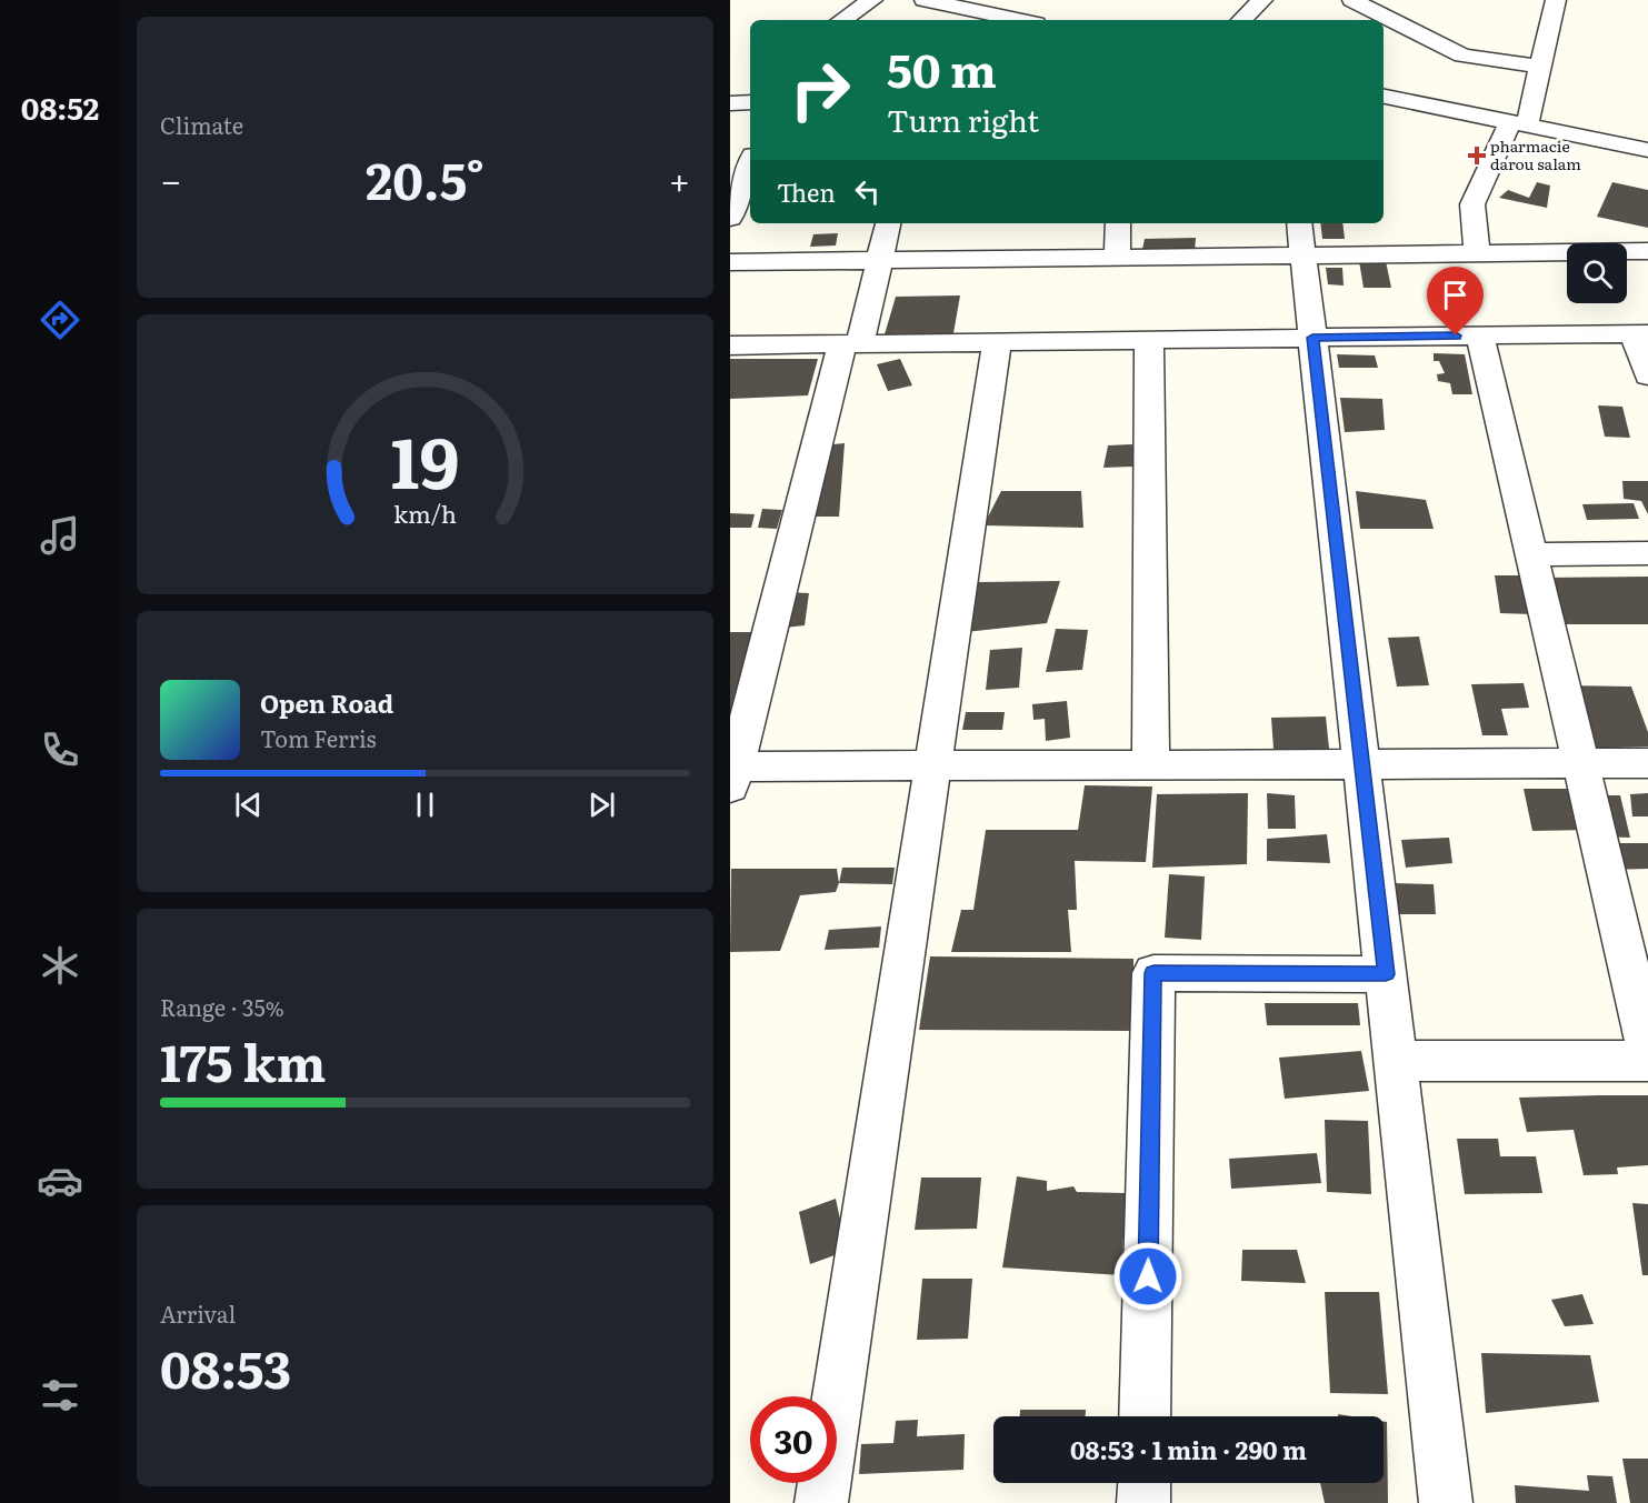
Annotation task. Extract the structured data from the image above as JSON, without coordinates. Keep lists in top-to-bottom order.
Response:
{
  "places": {
    "health": ["pharmacie darou salam"]
  },
  "page": {
    "tabs": "08:52",
    "tile": [
      "Climate",
      ["Range · 35%", "175 km"],
      ["Arrival", "08:53"]
    ],
    "turn": ["50 m", "Turn right"],
    "heat": ["−", "20.5°", "+"],
    "then": "Then",
    "song": ["Open Road", "Tom Ferris"],
    "limit": "30",
    "trip": "08:53 · 1 min · 290 m",
    "gauge": ["19", "km/h"]
  }
}
